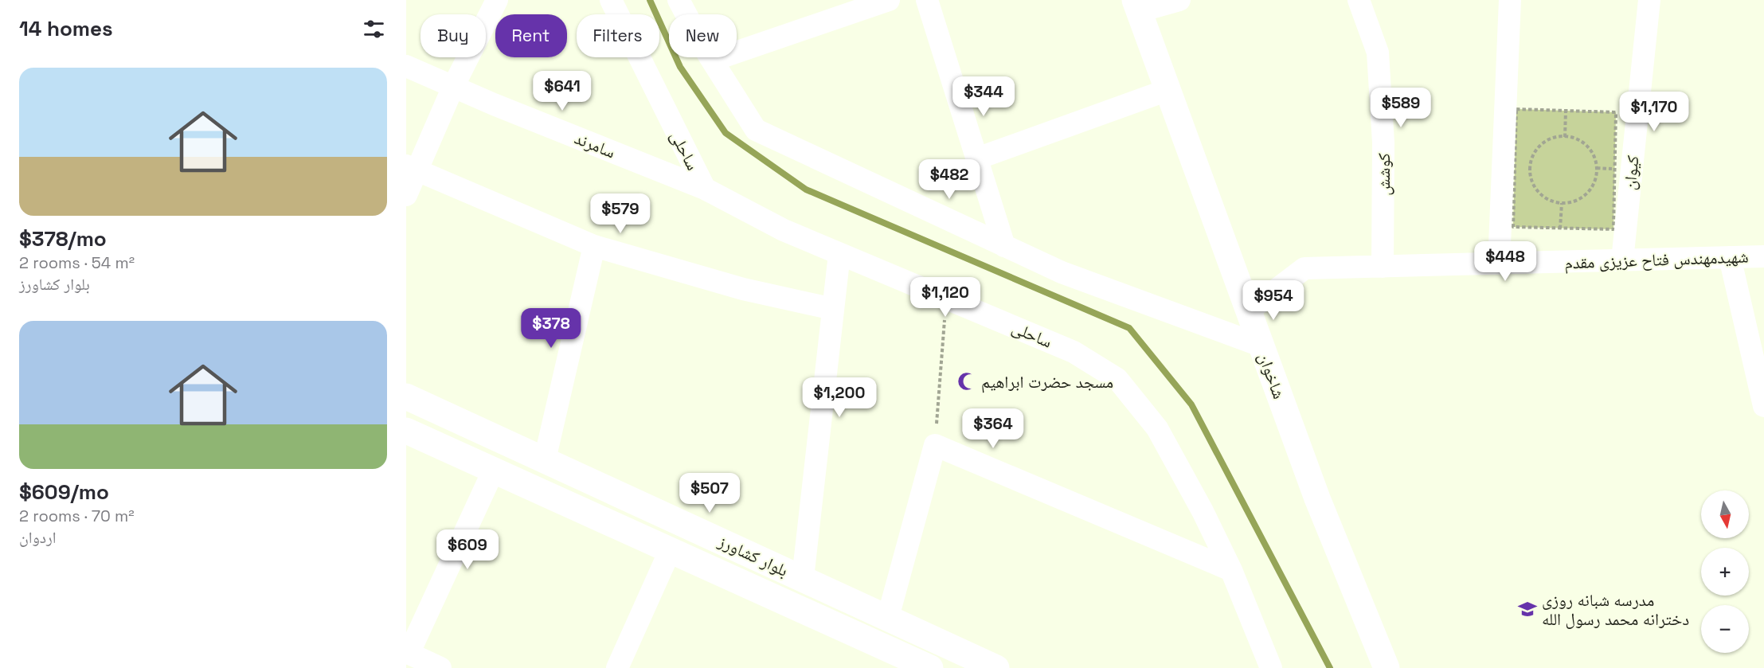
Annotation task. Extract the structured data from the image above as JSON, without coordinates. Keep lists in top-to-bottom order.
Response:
{
  "streets": {
    "main road": ["شاخوان", "بلوار کشاورز"],
    "street": [
      "سامرند",
      "ساحلی",
      "کیوان",
      "کوشش",
      "شهیدمهندس فتاح عزیزی مقدم"
    ]
  },
  "crossings": [
    ["سامرند", "ساحلی"],
    ["کیوان", "شهیدمهندس فتاح عزیزی مقدم"],
    ["کوشش", "شهیدمهندس فتاح عزیزی مقدم"],
    ["شهیدمهندس فتاح عزیزی مقدم", "شاخوان"]
  ],
  "places": {
    "mosque": ["مسجد حضرت ابراهیم"],
    "school or university": ["مدرسه شبانه روزی دخترانه محمد رسول الله"]
  },
  "north": "bottom",
  "page": {
    "heading": "14 homes",
    "chip": [
      "Buy",
      "Rent",
      "Filters",
      "New"
    ],
    "list": [
      {
        "name": "$378/mo",
        "note": "2 rooms · 54 m² · بلوار کشاورز"
      },
      {
        "name": "$609/mo",
        "note": "2 rooms · 70 m² · اردوان"
      }
    ],
    "price": [
      "$641",
      "$344",
      "$589",
      "$1,170",
      "$482",
      "$579",
      "$448",
      "$1,120",
      "$954",
      "$378",
      "$1,200",
      "$364",
      "$507",
      "$609"
    ],
    "map_buttons": ["+", "−"]
  }
}
